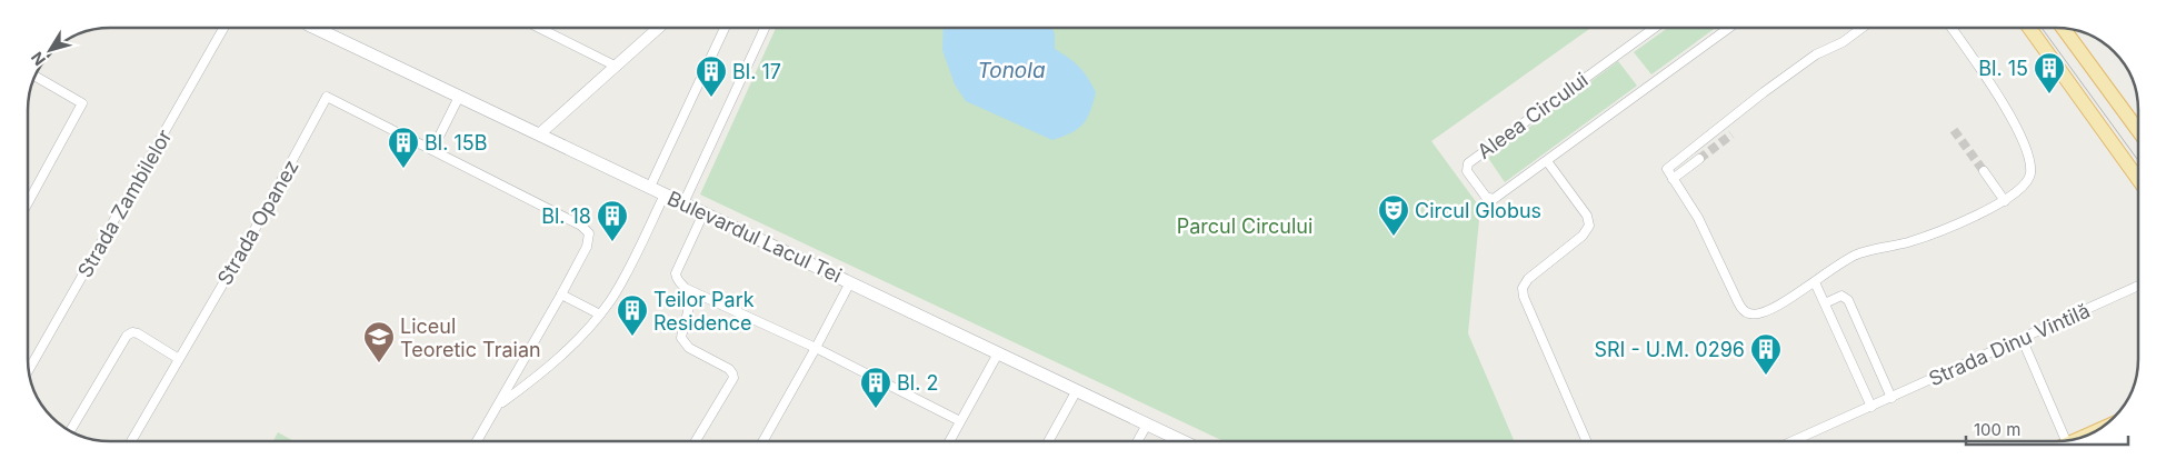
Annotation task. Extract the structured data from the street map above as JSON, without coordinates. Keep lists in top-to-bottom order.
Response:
{
  "streets": {
    "main road": ["Bulevardul Lacul Tei"],
    "street": [
      "Aleea Circului",
      "Strada Zambilelor",
      "Strada Opanez",
      "Strada Dinu Vintilă"
    ]
  },
  "water": ["Tonola"],
  "parks": ["Parcul Circului"],
  "places": {
    "building": [
      "Bl. 15",
      "Bl. 17",
      "Bl. 15B",
      "Bl. 18",
      "Teilor Park Residence",
      "SRI - U.M. 0296",
      "Bl. 2"
    ],
    "theatre": ["Circul Globus"],
    "school or university": ["Liceul Teoretic Traian"]
  },
  "scale_bar": "100 m",
  "north": "bottom left"
}
